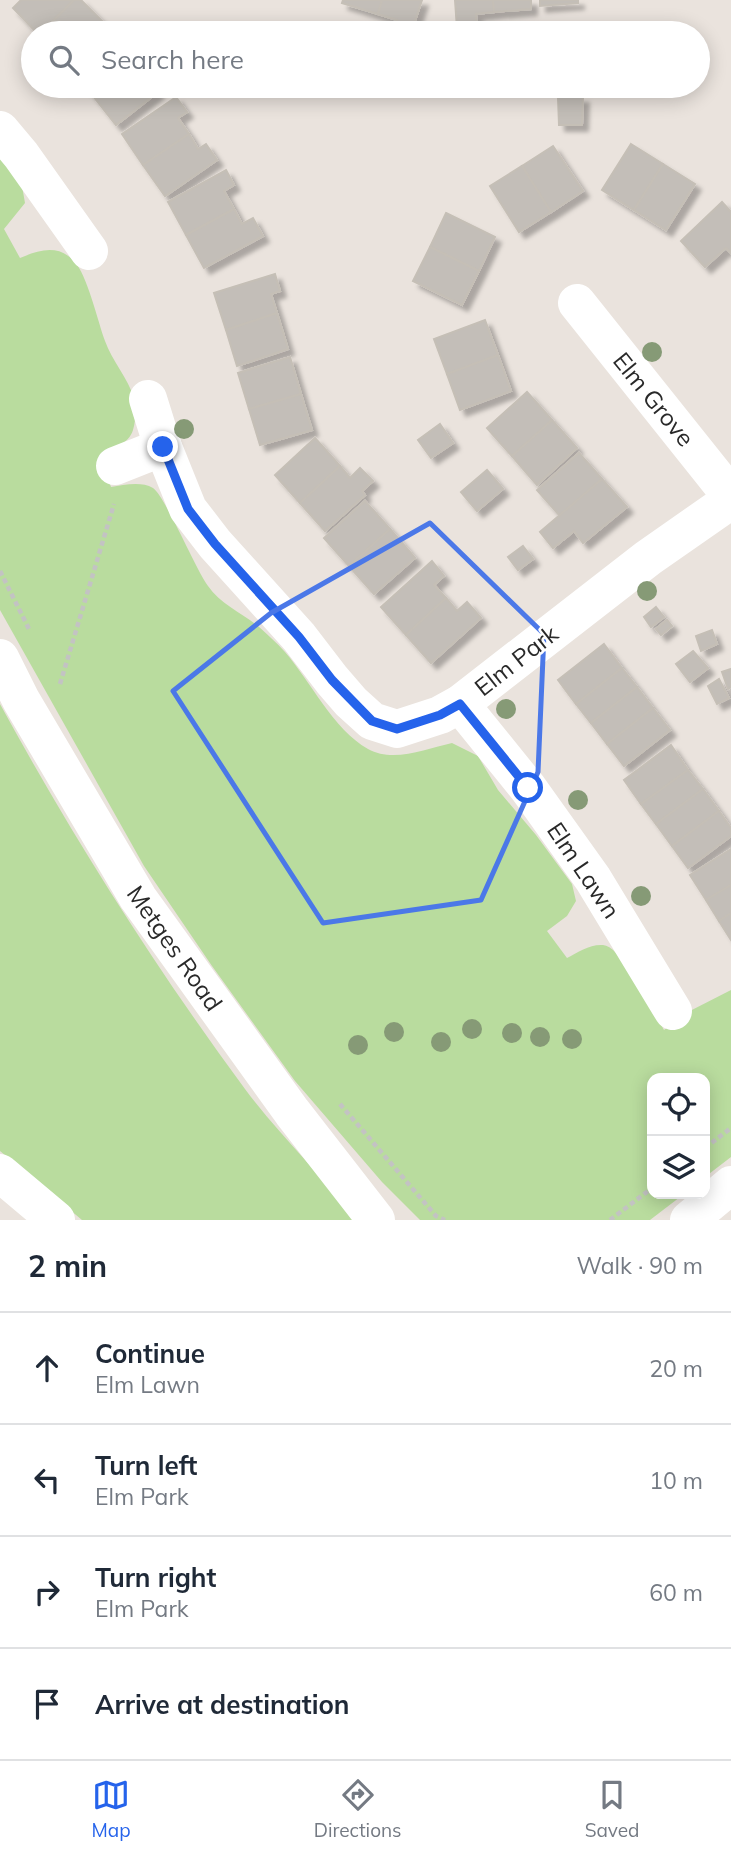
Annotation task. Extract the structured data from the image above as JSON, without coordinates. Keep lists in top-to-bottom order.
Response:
{
  "streets": {
    "street": [
      "Elm Grove",
      "Elm Park",
      "Elm Lawn",
      "Metges Road"
    ]
  },
  "crossings": [
    ["Elm Grove", "Elm Park"],
    ["Elm Park", "Elm Lawn"]
  ],
  "page": {
    "search": "Search here",
    "heading": ["2 min", "Walk · 90 m"],
    "list": [
      ["Continue", "Elm Lawn", "20 m"],
      ["Turn left", "Elm Park", "10 m"],
      ["Turn right", "Elm Park", "60 m"],
      "Arrive at destination"
    ],
    "nav": ["Map", "Directions", "Saved"]
  }
}
